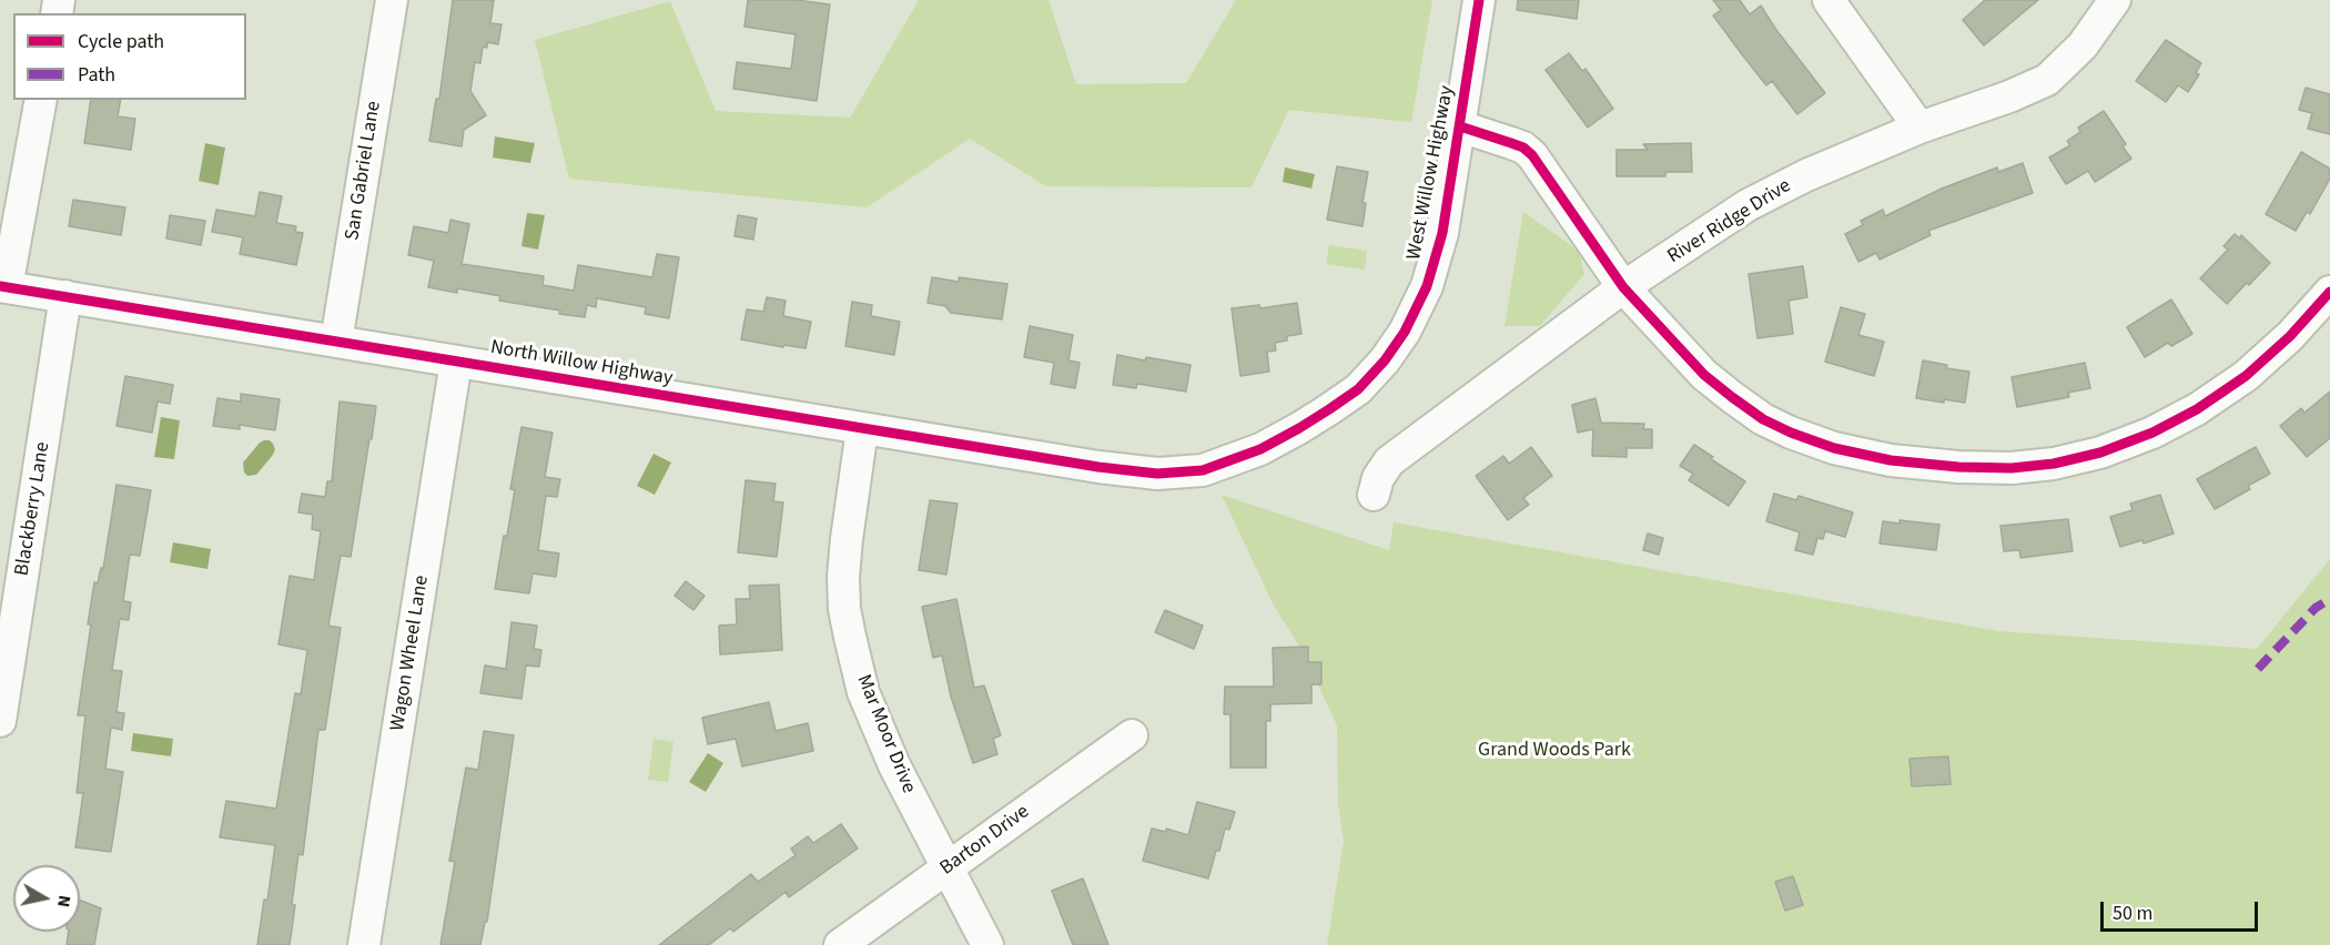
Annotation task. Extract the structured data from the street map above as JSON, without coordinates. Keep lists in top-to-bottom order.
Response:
{
  "streets": {
    "street": [
      "San Gabriel Lane",
      "West Willow Highway",
      "River Ridge Drive",
      "North Willow Highway",
      "Blackberry Lane",
      "Wagon Wheel Lane",
      "Mar Moor Drive",
      "Barton Drive"
    ]
  },
  "crossings": [
    ["San Gabriel Lane", "North Willow Highway"],
    ["West Willow Highway", "North Willow Highway"],
    ["North Willow Highway", "Blackberry Lane"],
    ["North Willow Highway", "Wagon Wheel Lane"],
    ["North Willow Highway", "Mar Moor Drive"],
    ["Mar Moor Drive", "Barton Drive"]
  ],
  "parks": ["Grand Woods Park"],
  "legend": ["Cycle path", "Path"],
  "scale_bar": "50 m",
  "north": "right"
}
